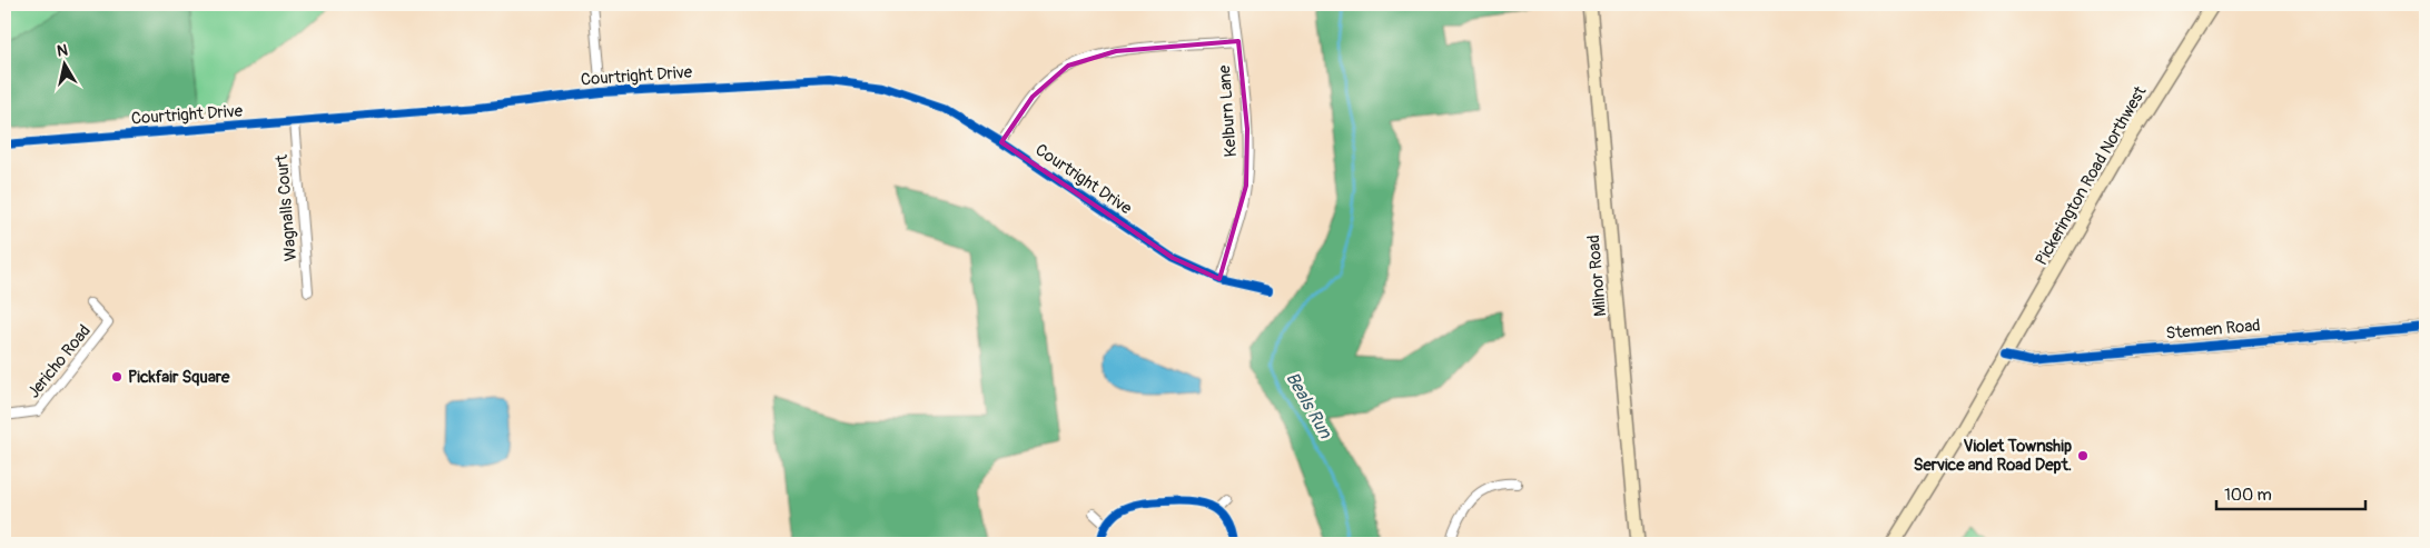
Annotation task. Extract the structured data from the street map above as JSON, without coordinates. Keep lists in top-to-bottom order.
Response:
{
  "streets": {
    "main road": ["Pickerington Road Northwest", "Milnor Road"],
    "street": [
      "Courtright Drive",
      "Kelburn Lane",
      "Wagnalls Court",
      "Stemen Road",
      "Jericho Road"
    ]
  },
  "crossings": [
    ["Courtright Drive", "Kelburn Lane"],
    ["Courtright Drive", "Wagnalls Court"],
    ["Pickerington Road Northwest", "Stemen Road"]
  ],
  "water": ["Beals Run"],
  "places": ["Pickfair Square", "Violet Township Service and Road Dept."],
  "scale_bar": "100 m",
  "north": "top"
}
